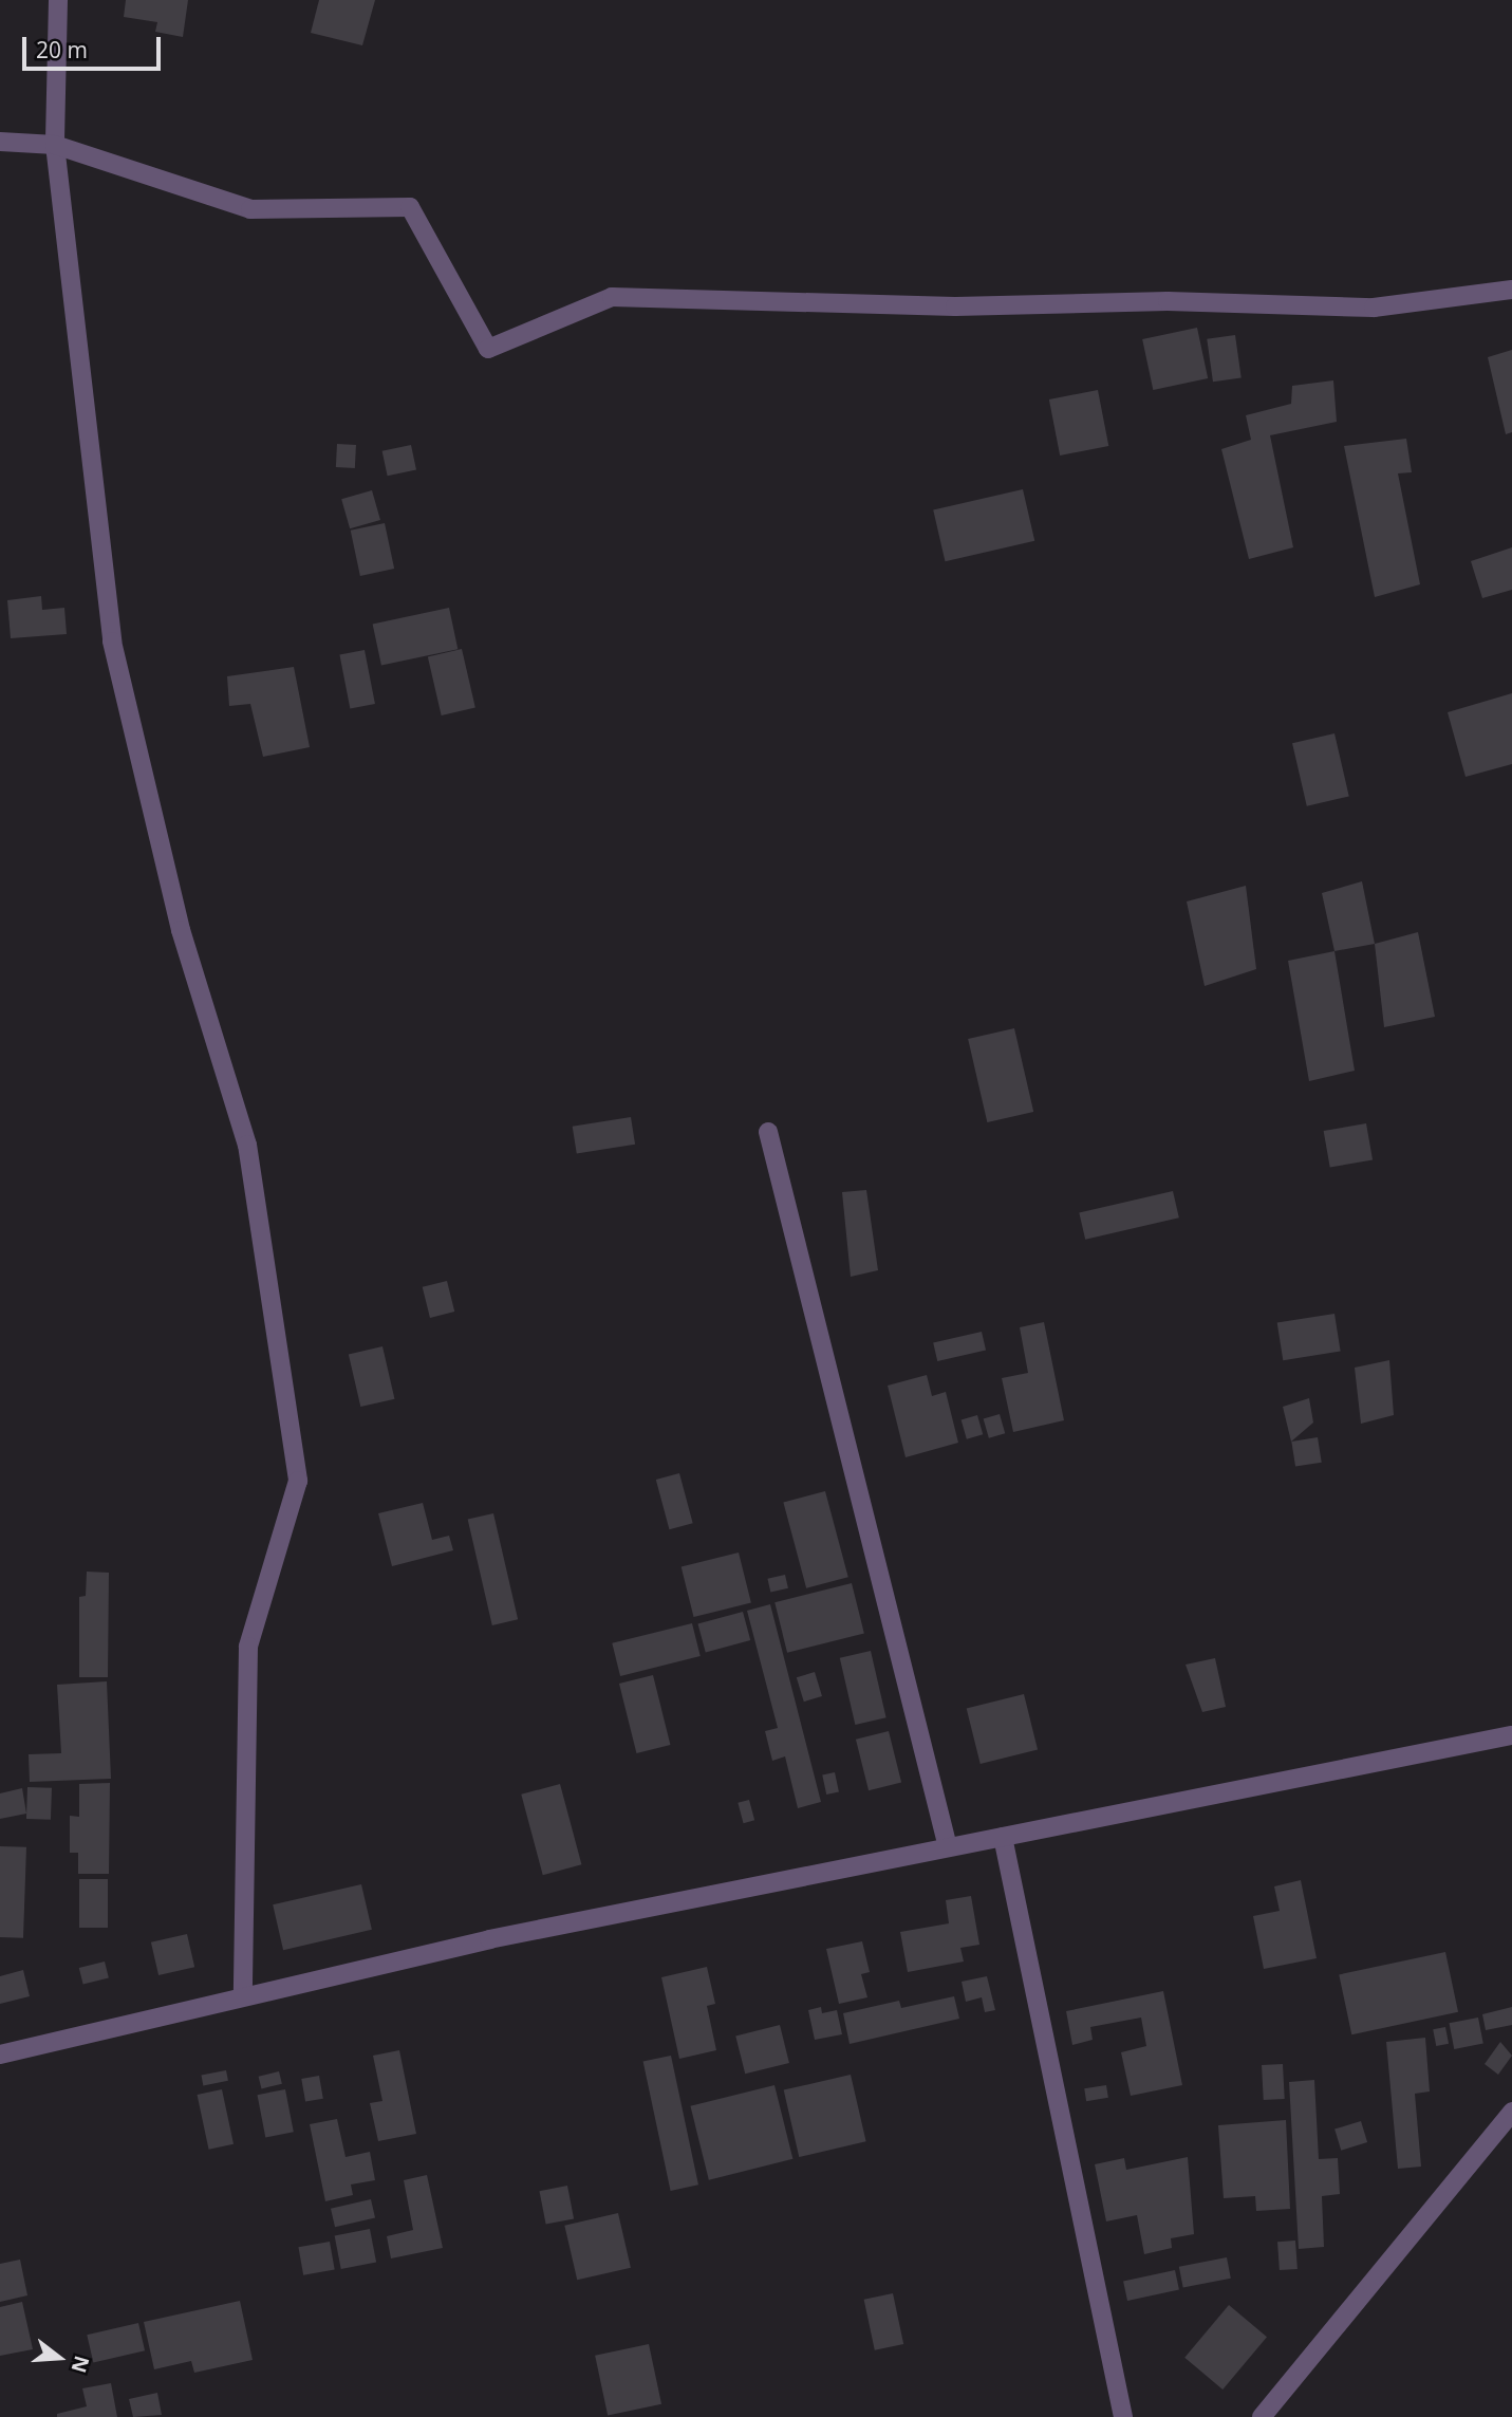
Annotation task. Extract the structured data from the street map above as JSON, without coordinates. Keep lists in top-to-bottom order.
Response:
{
  "scale_bar": "20 m",
  "north": "right"
}
